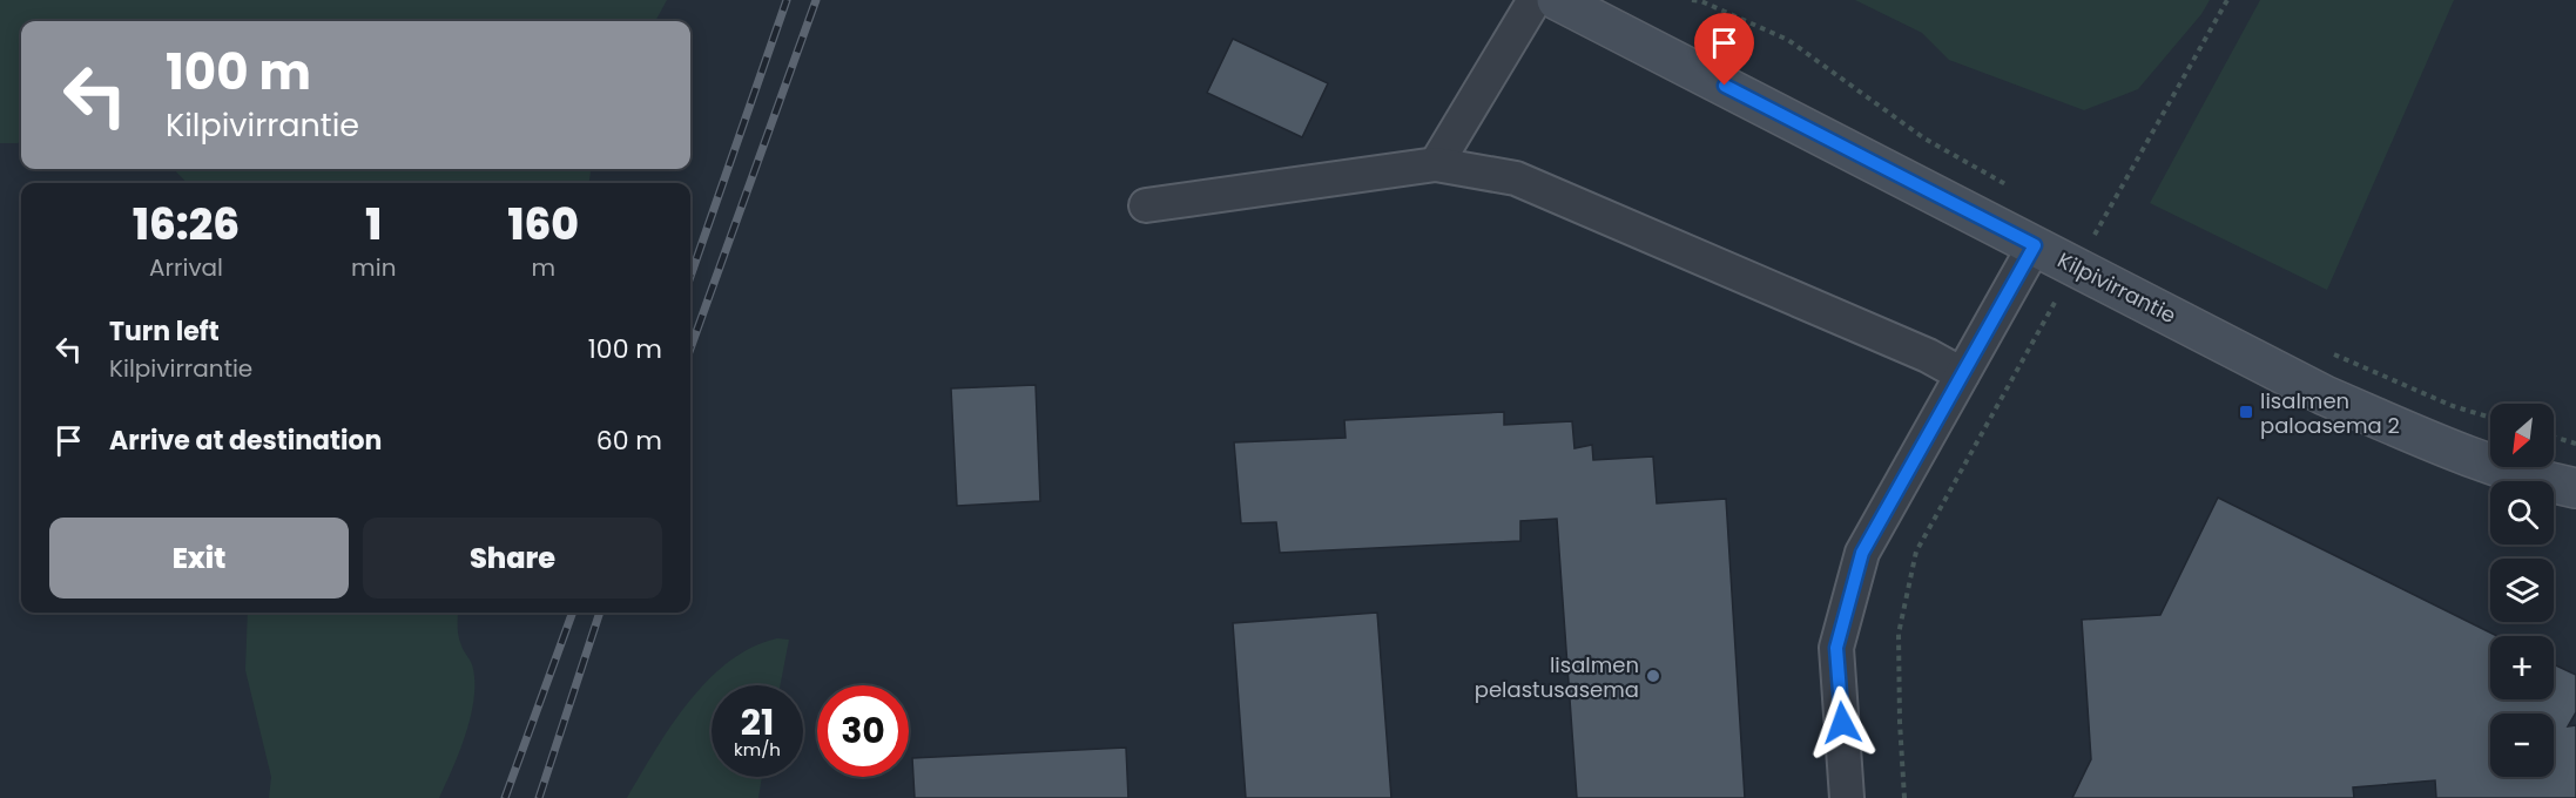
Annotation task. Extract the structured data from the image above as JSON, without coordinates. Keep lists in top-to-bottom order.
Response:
{
  "streets": {
    "street": ["Kilpivirrantie"]
  },
  "places": {
    "transit": ["Iisalmen paloasema 2"],
    "other": ["Iisalmen pelastusasema"]
  },
  "north": "bottom left",
  "page": {
    "turn": ["100 m", "Kilpivirrantie"],
    "eta": [
      "16:26",
      "Arrival",
      "1",
      "min",
      "160",
      "m"
    ],
    "list": [
      {
        "name": "Turn left",
        "note": "Kilpivirrantie",
        "value": "100 m"
      },
      {
        "name": "Arrive at destination",
        "value": "60 m"
      }
    ],
    "map_buttons": ["+", "−"],
    "buttons": ["Exit", "Share"],
    "speed": "21 km/h",
    "limit": "30"
  }
}
